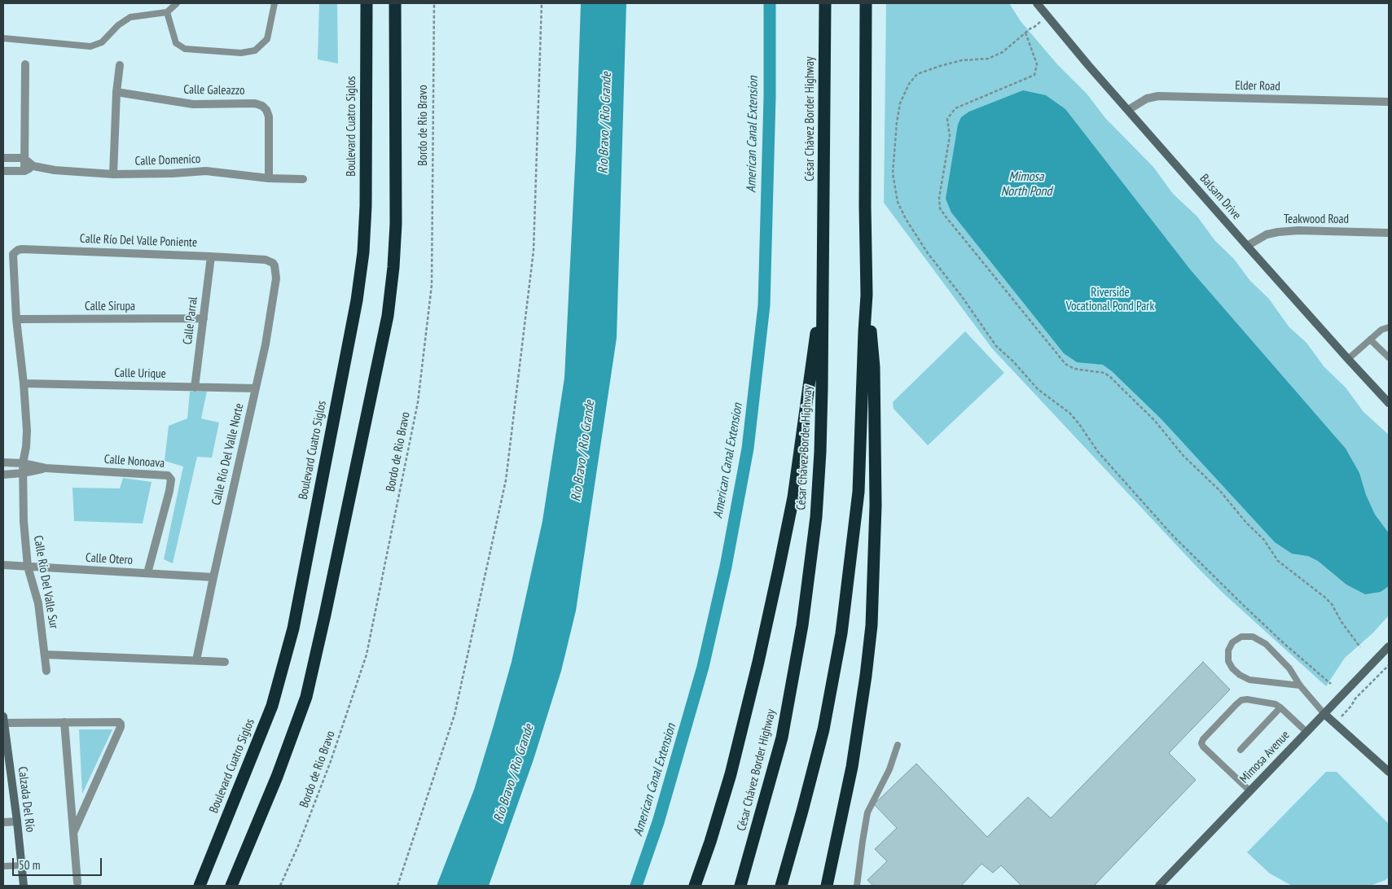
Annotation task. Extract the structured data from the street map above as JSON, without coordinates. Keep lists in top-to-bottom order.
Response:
{
  "streets": {
    "highway": ["César Chávez Border Highway", "Boulevard Cuatro Siglos"],
    "street": [
      "Elder Road",
      "Calle Galeazzo",
      "Calle Domenico",
      "Balsam Drive",
      "Teakwood Road",
      "Calle Río Del Valle Poniente",
      "Calle Sirupa",
      "Calle Parral",
      "Calle Urique",
      "Calle Río Del Valle Norte",
      "Calle Nonoava",
      "Calle Otero",
      "Calle Río Del Valle Sur",
      "Mimosa Avenue",
      "Calzada Del Río"
    ],
    "path": ["Bordo de Rio Bravo"]
  },
  "crossings": [
    ["Elder Road", "Balsam Drive"],
    ["Calle Galeazzo", "Calle Domenico"],
    ["Balsam Drive", "Teakwood Road"],
    ["Calle Río Del Valle Poniente", "Calle Parral"],
    ["Calle Río Del Valle Poniente", "Calle Río Del Valle Norte"],
    ["Calle Río Del Valle Poniente", "Calle Río Del Valle Sur"],
    ["Calle Sirupa", "Calle Parral"],
    ["Calle Sirupa", "Calle Río Del Valle Sur"],
    ["Calle Parral", "Calle Urique"],
    ["Calle Urique", "Calle Río Del Valle Norte"],
    ["Calle Urique", "Calle Río Del Valle Sur"],
    ["Calle Río Del Valle Norte", "Calle Otero"],
    ["Calle Nonoava", "Calle Otero"],
    ["Calle Nonoava", "Calle Río Del Valle Sur"],
    ["Calle Otero", "Calle Río Del Valle Sur"]
  ],
  "water": ["Río Bravo / Rio Grande", "American Canal Extension", "Mimosa North Pond"],
  "parks": ["Riverside Vocational Pond Park"],
  "scale_bar": "50 m"
}
